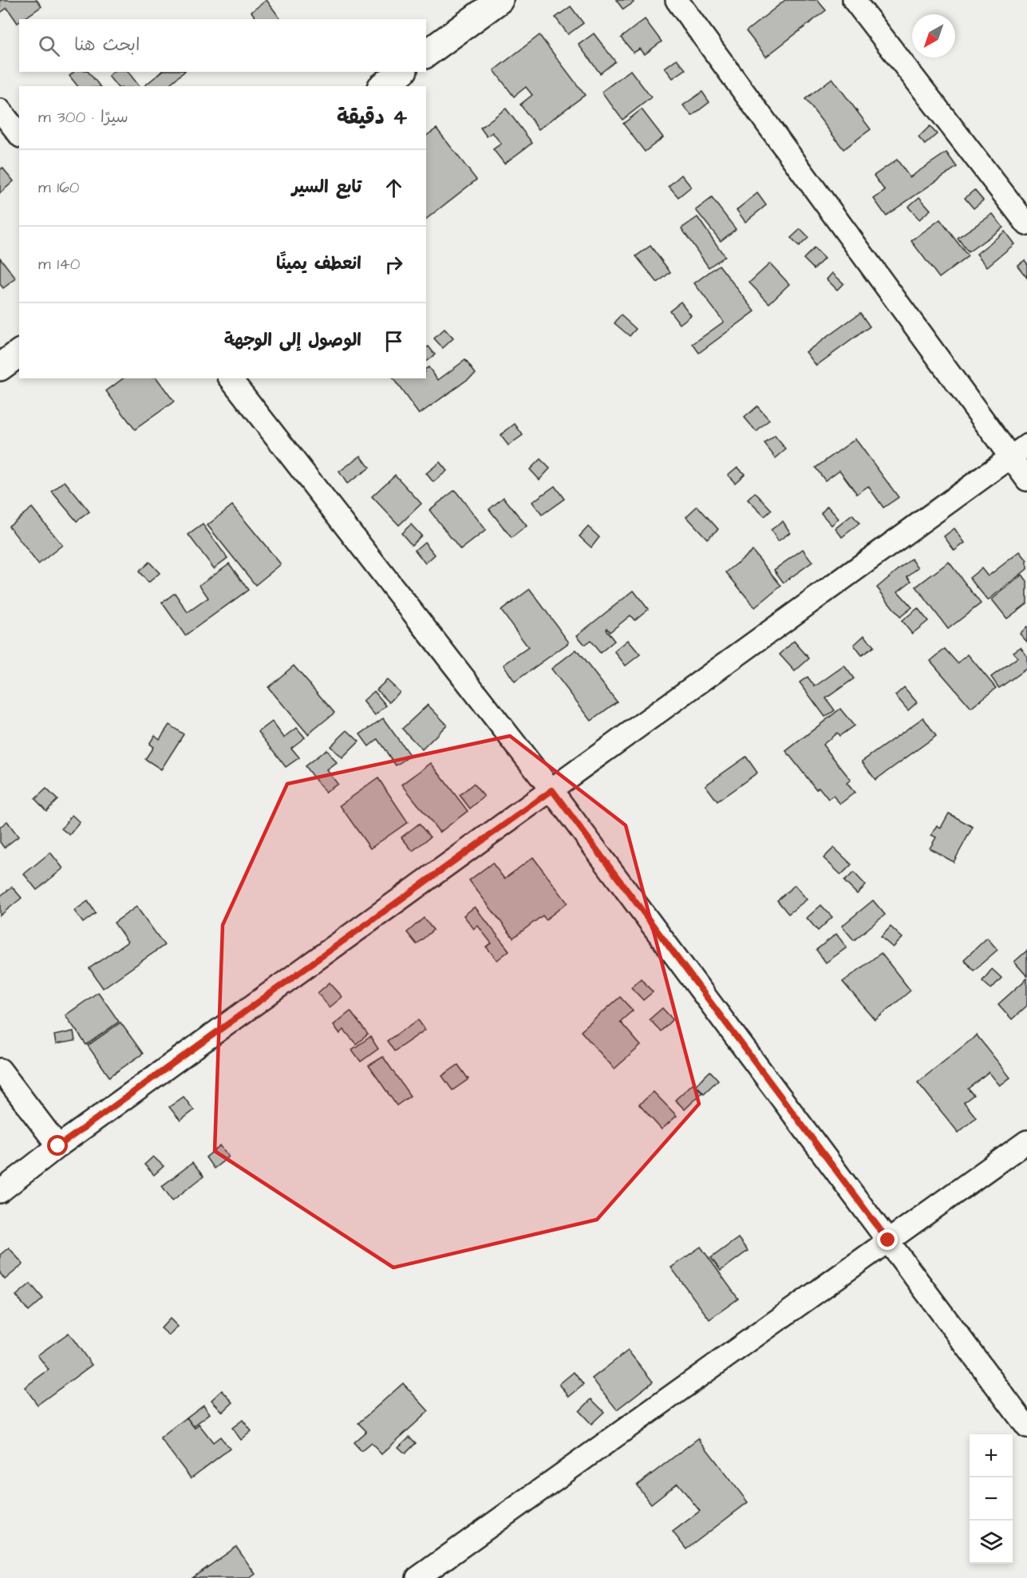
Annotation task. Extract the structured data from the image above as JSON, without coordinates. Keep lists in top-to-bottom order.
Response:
{
  "north": "bottom left",
  "page": {
    "search": "ابحث هنا",
    "heading": ["4 دقيقة", "سيرًا · 300 m"],
    "list": [
      ["تابع السير", "160 m"],
      ["انعطف يمينًا", "140 m"],
      "الوصول إلى الوجهة"
    ],
    "map_buttons": ["+", "−"]
  }
}
